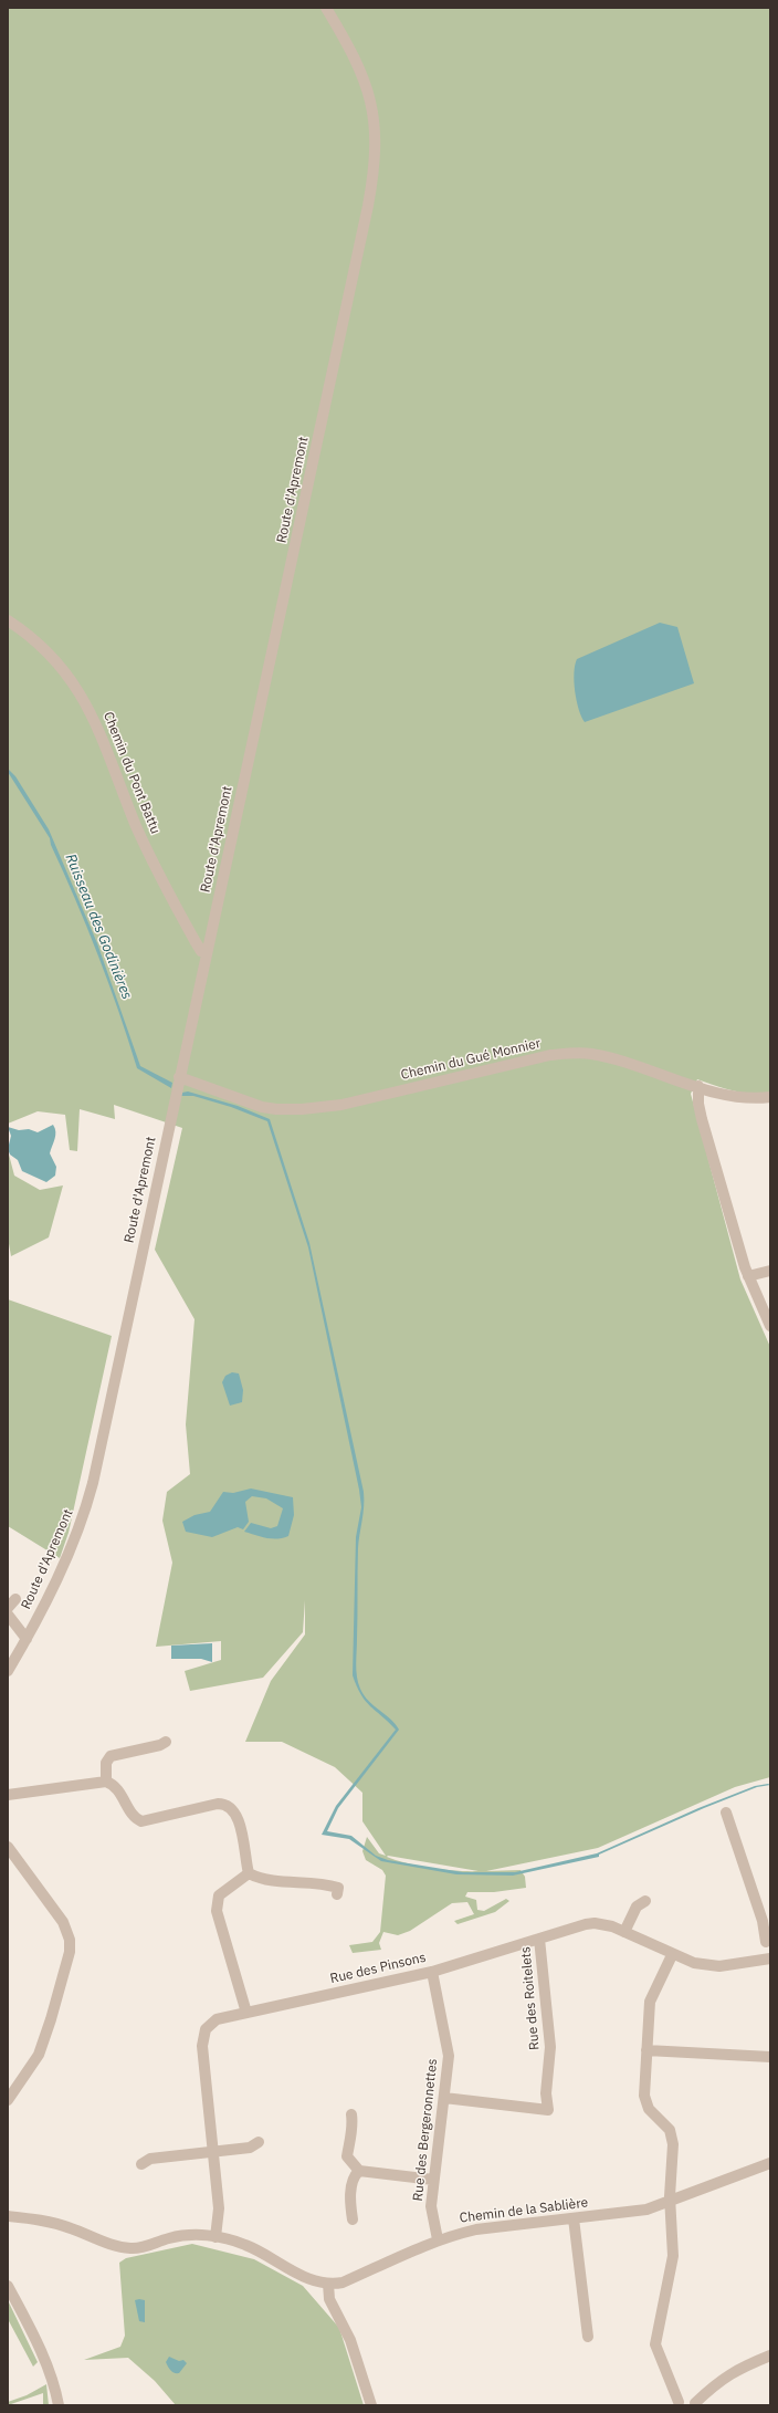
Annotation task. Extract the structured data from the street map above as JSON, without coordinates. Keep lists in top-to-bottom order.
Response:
{
  "streets": {
    "street": [
      "Route d'Apremont",
      "Chemin du Pont Battu",
      "Chemin du Gué Monnier",
      "Rue des Pinsons",
      "Rue des Roitelets",
      "Rue des Bergeronnettes",
      "Chemin de la Sablière"
    ]
  },
  "crossings": [
    ["Route d'Apremont", "Chemin du Pont Battu"],
    ["Route d'Apremont", "Chemin du Gué Monnier"],
    ["Rue des Pinsons", "Rue des Roitelets"],
    ["Rue des Pinsons", "Rue des Bergeronnettes"],
    ["Rue des Pinsons", "Chemin de la Sablière"],
    ["Rue des Roitelets", "Rue des Bergeronnettes"],
    ["Rue des Bergeronnettes", "Chemin de la Sablière"]
  ],
  "water": ["Ruisseau des Godinières"]
}
